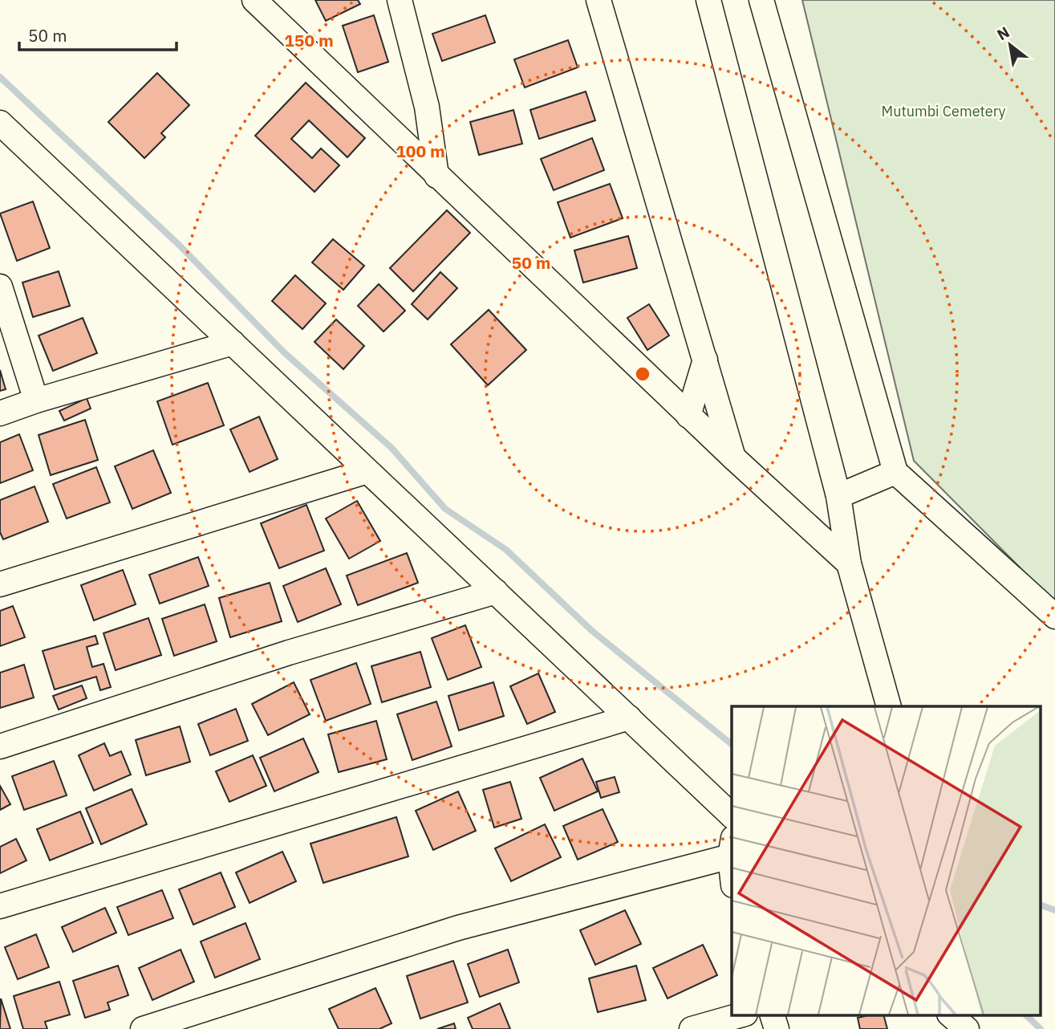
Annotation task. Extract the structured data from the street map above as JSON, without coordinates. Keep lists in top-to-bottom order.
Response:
{
  "parks": ["Mutumbi Cemetery"],
  "scale_bar": "50 m",
  "north": "top left",
  "rings": ["150 m", "100 m", "50 m"]
}
